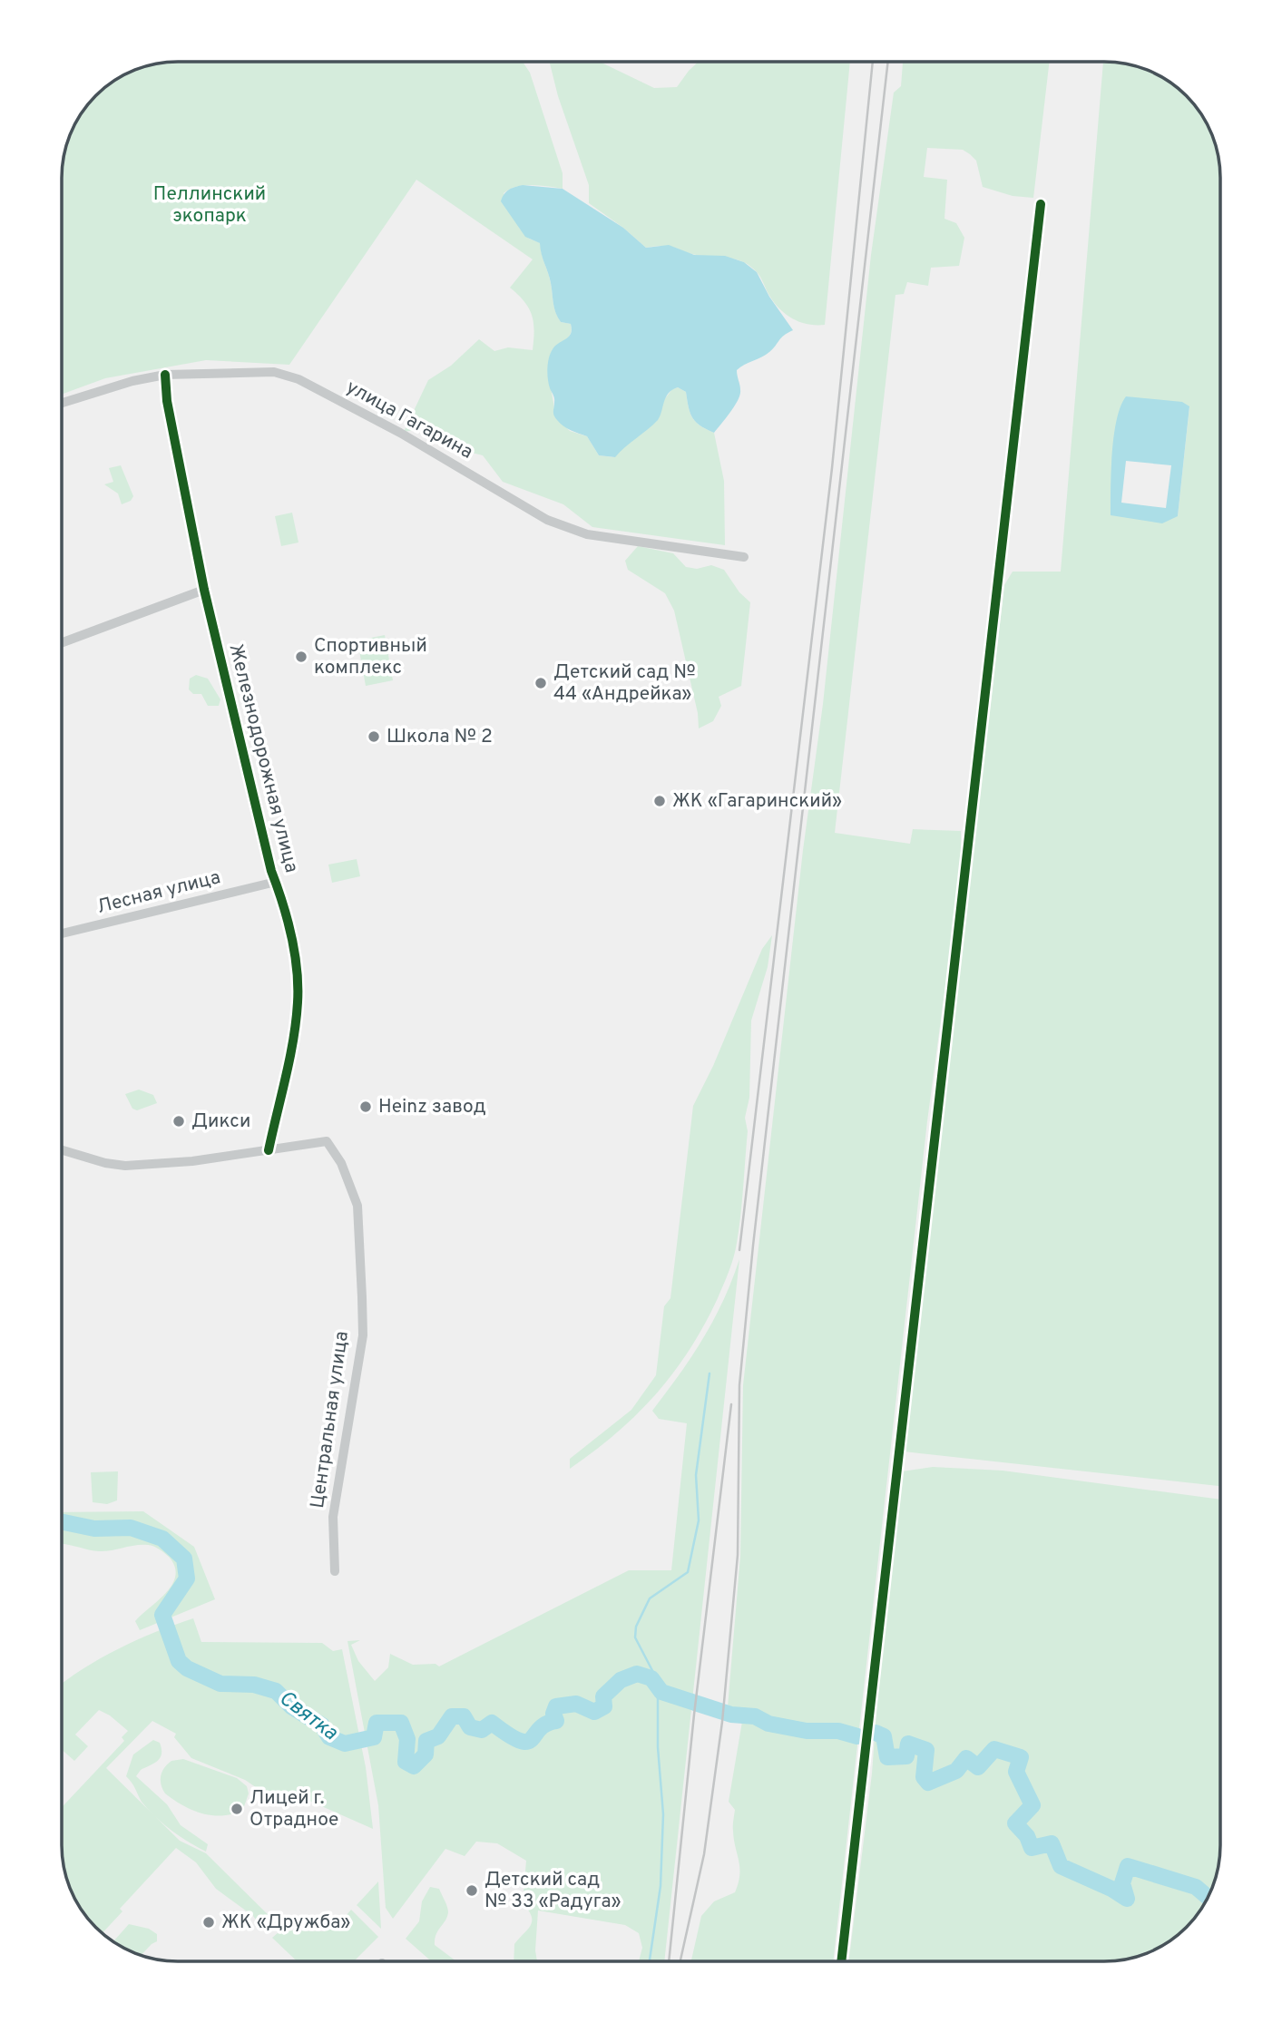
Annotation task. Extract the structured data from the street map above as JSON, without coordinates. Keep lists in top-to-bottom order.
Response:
{
  "streets": {
    "street": [
      "улица Гагарина",
      "Железнодорожная улица",
      "Лесная улица",
      "Центральная улица"
    ]
  },
  "crossings": [
    ["улица Гагарина", "Железнодорожная улица"],
    ["Железнодорожная улица", "Лесная улица"],
    ["Железнодорожная улица", "Центральная улица"]
  ],
  "water": ["Святка"],
  "parks": ["Пеллинский экопарк"],
  "places": [
    "Спортивный комплекс",
    "Детский сад № 44 «Андрейка»",
    "Школа № 2",
    "ЖК «Гагаринский»",
    "Heinz завод",
    "Дикси",
    "Лицей г. Отрадное",
    "Детский сад № 33 «Радуга»",
    "ЖК «Дружба»"
  ]
}
